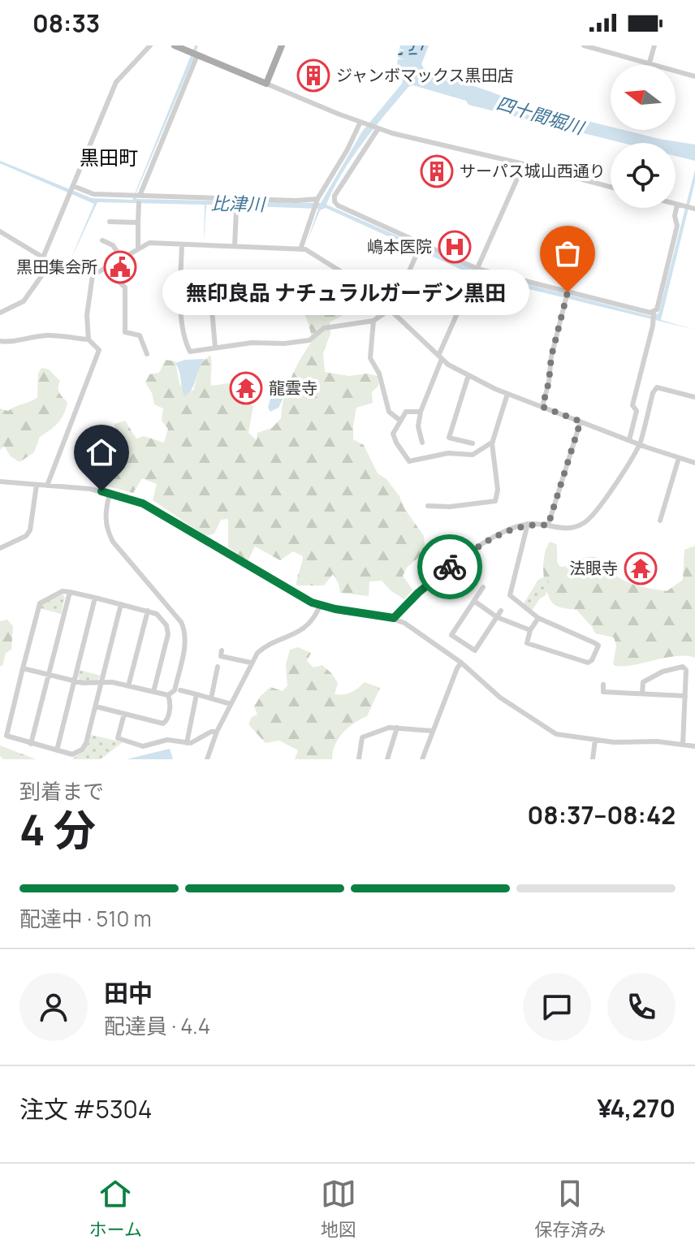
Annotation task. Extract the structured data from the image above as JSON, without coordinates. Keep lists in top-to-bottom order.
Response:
{
  "districts": ["黒田町"],
  "water": ["四十間堀川", "比津川"],
  "places": {
    "building": ["ジャンボマックス黒田店", "サーパス城山西通り"],
    "hospital": ["嶋本医院"],
    "public building": ["黒田集会所"],
    "other": ["無印良品 ナチュラルガーデン黒田"],
    "temple": ["龍雲寺", "法眼寺"]
  },
  "north": "left",
  "page": {
    "status": "08:33",
    "bubble": "無印良品 ナチュラルガーデン黒田",
    "heading": ["4 分", "到着まで", "08:37–08:42"],
    "panel": [
      "田中",
      "配達員 · 4.4",
      "注文 #5304",
      "¥4,270"
    ],
    "bar": "配達中 · 510 m",
    "tabs": ["ホーム", "地図", "保存済み"]
  }
}
